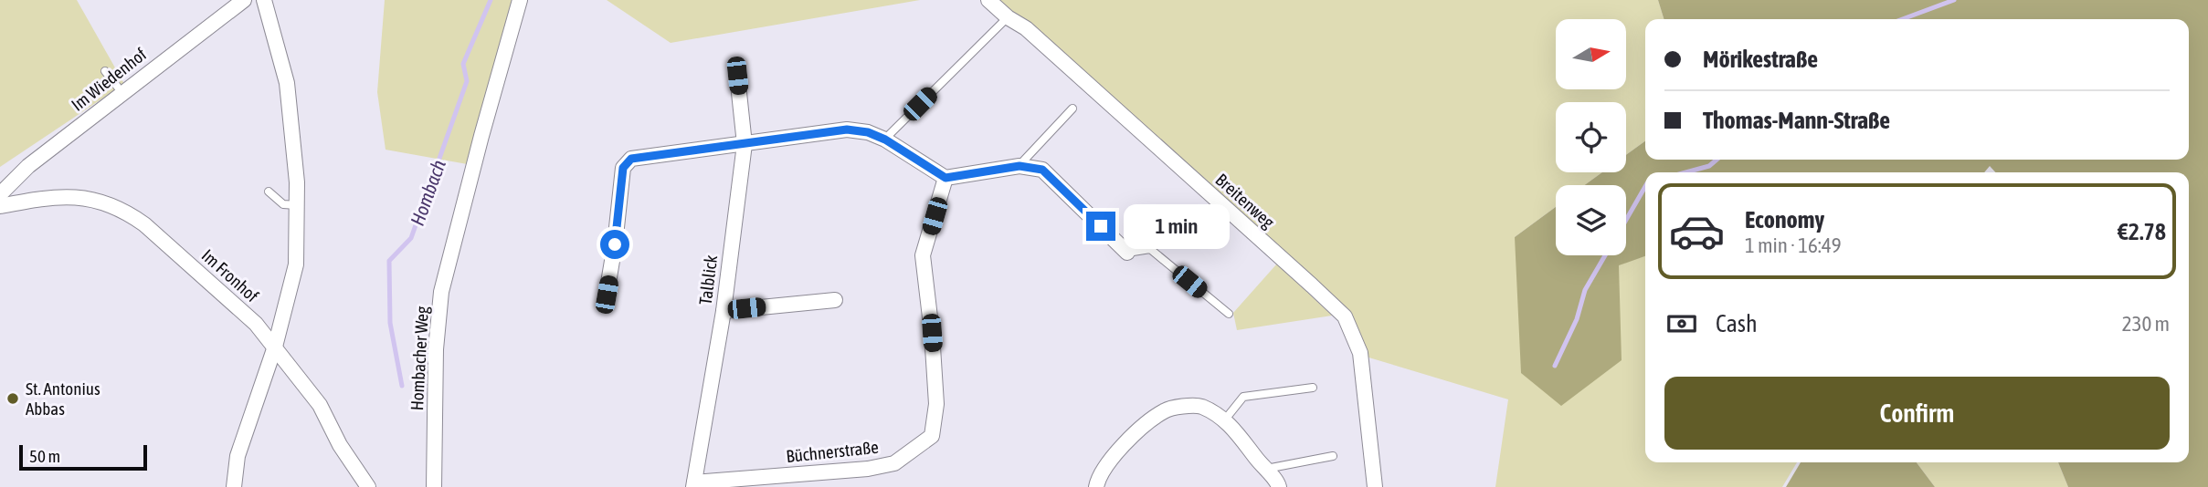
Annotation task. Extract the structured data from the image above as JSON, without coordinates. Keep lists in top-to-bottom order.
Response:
{
  "streets": {
    "street": [
      "Im Wiedenhof",
      "Breitenweg",
      "Im Fronhof",
      "Talblick",
      "Hombacher Weg",
      "Büchnerstraße"
    ]
  },
  "crossings": [
    ["Talblick", "Büchnerstraße"]
  ],
  "water": ["Hombach"],
  "places": ["St. Antonius Abbas"],
  "scale_bar": "50 m",
  "north": "right",
  "page": {
    "banner": ["Mörikestraße", "Thomas-Mann-Straße"],
    "list": [
      {
        "name": "Economy",
        "note": "1 min · 16:49",
        "value": "€2.78"
      }
    ],
    "bubble": "1 min",
    "pay": ["Cash", "230 m"],
    "buttons": "Confirm",
    "scale": "50 m"
  }
}
